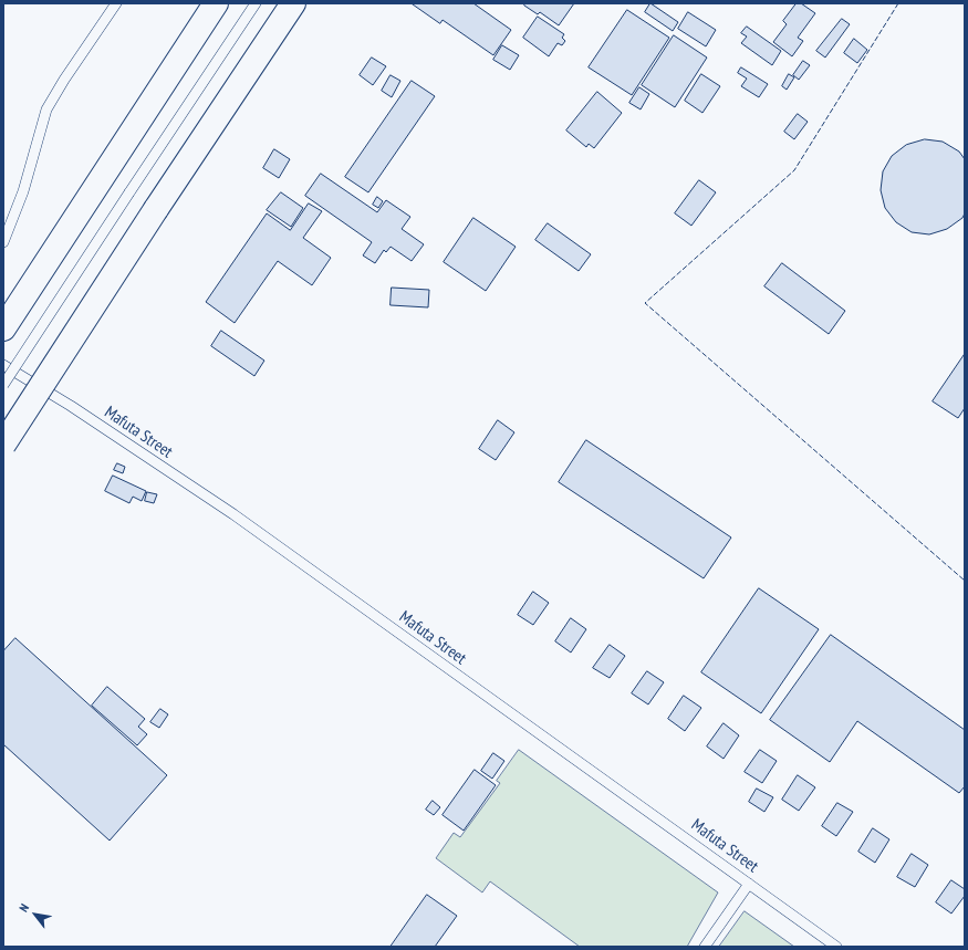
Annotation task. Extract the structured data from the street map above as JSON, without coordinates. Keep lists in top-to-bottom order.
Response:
{
  "streets": {
    "lane": ["Mafuta Street"]
  },
  "north": "top left"
}
